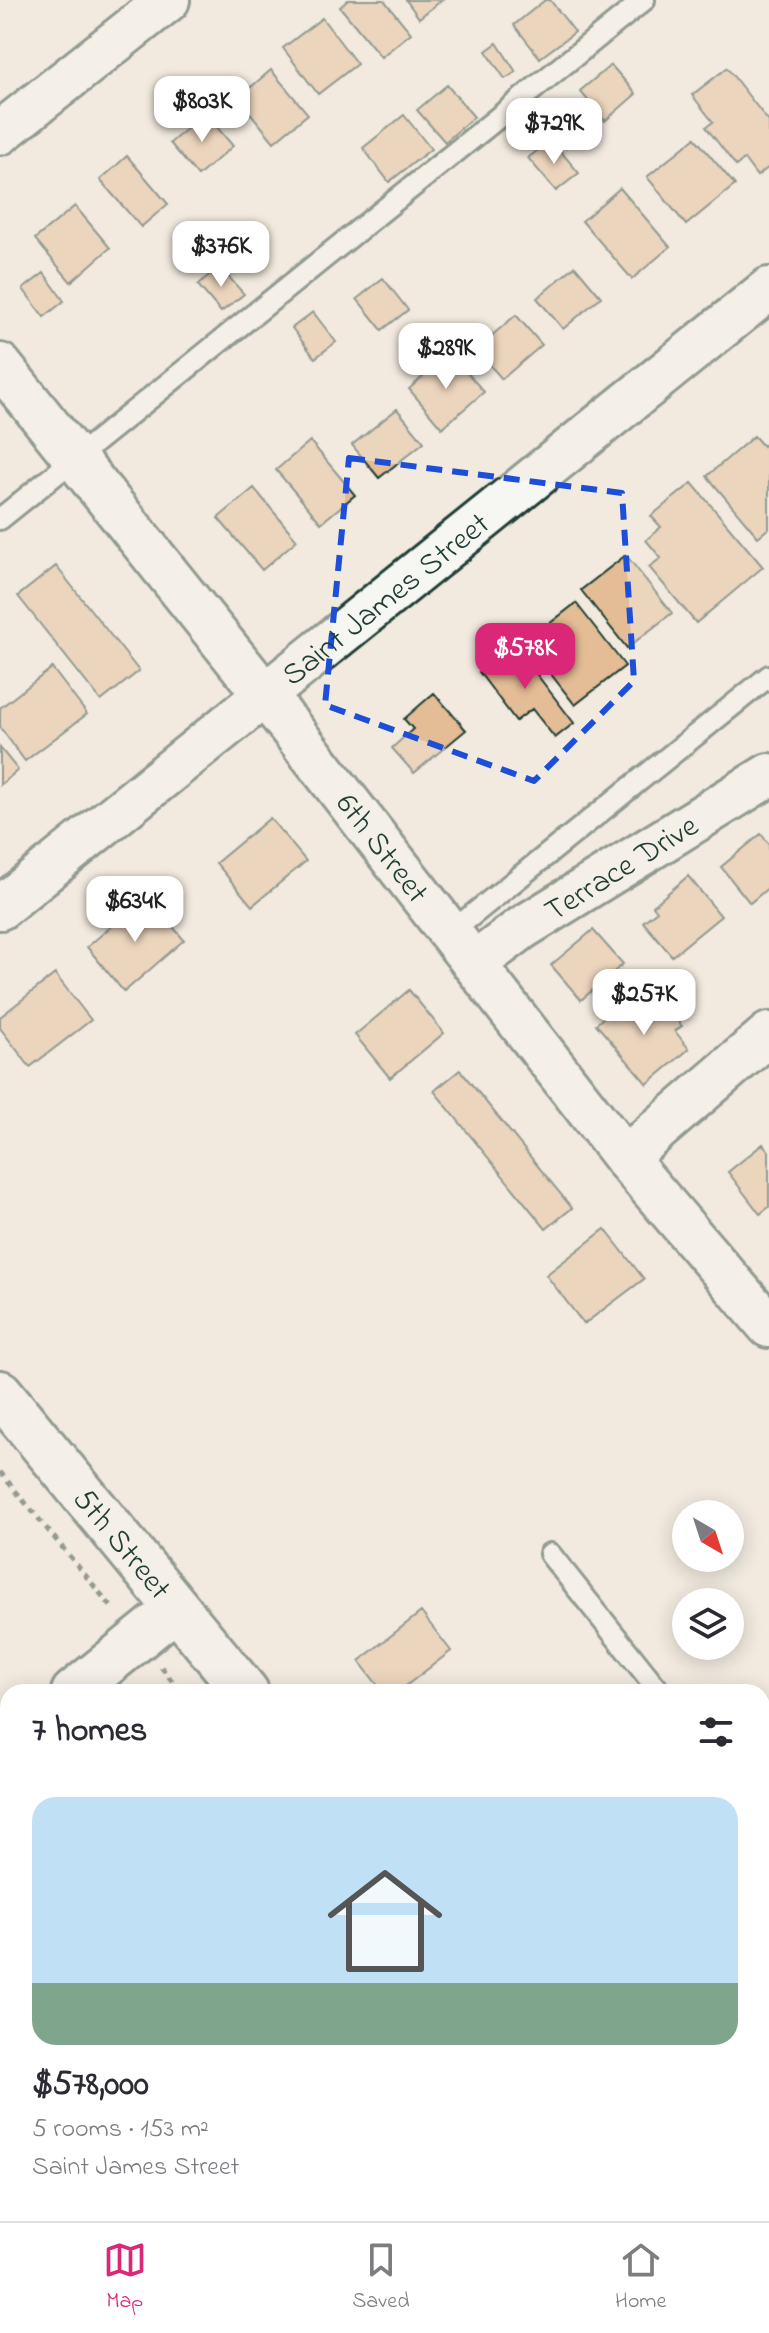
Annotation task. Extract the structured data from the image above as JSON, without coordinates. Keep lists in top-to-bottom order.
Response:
{
  "streets": {
    "main road": ["5th Street"],
    "street": ["Saint James Street", "6th Street", "Terrace Drive"]
  },
  "crossings": [
    ["Saint James Street", "6th Street"],
    ["6th Street", "Terrace Drive"]
  ],
  "north": "bottom right",
  "page": {
    "price": [
      "$803K",
      "$729K",
      "$376K",
      "$289K",
      "$578K",
      "$634K",
      "$257K"
    ],
    "heading": "7 homes",
    "list": [
      {
        "name": "$578,000",
        "note": "5 rooms · 153 m² · Saint James Street"
      }
    ],
    "tabs": ["Map", "Saved", "Home"]
  }
}
